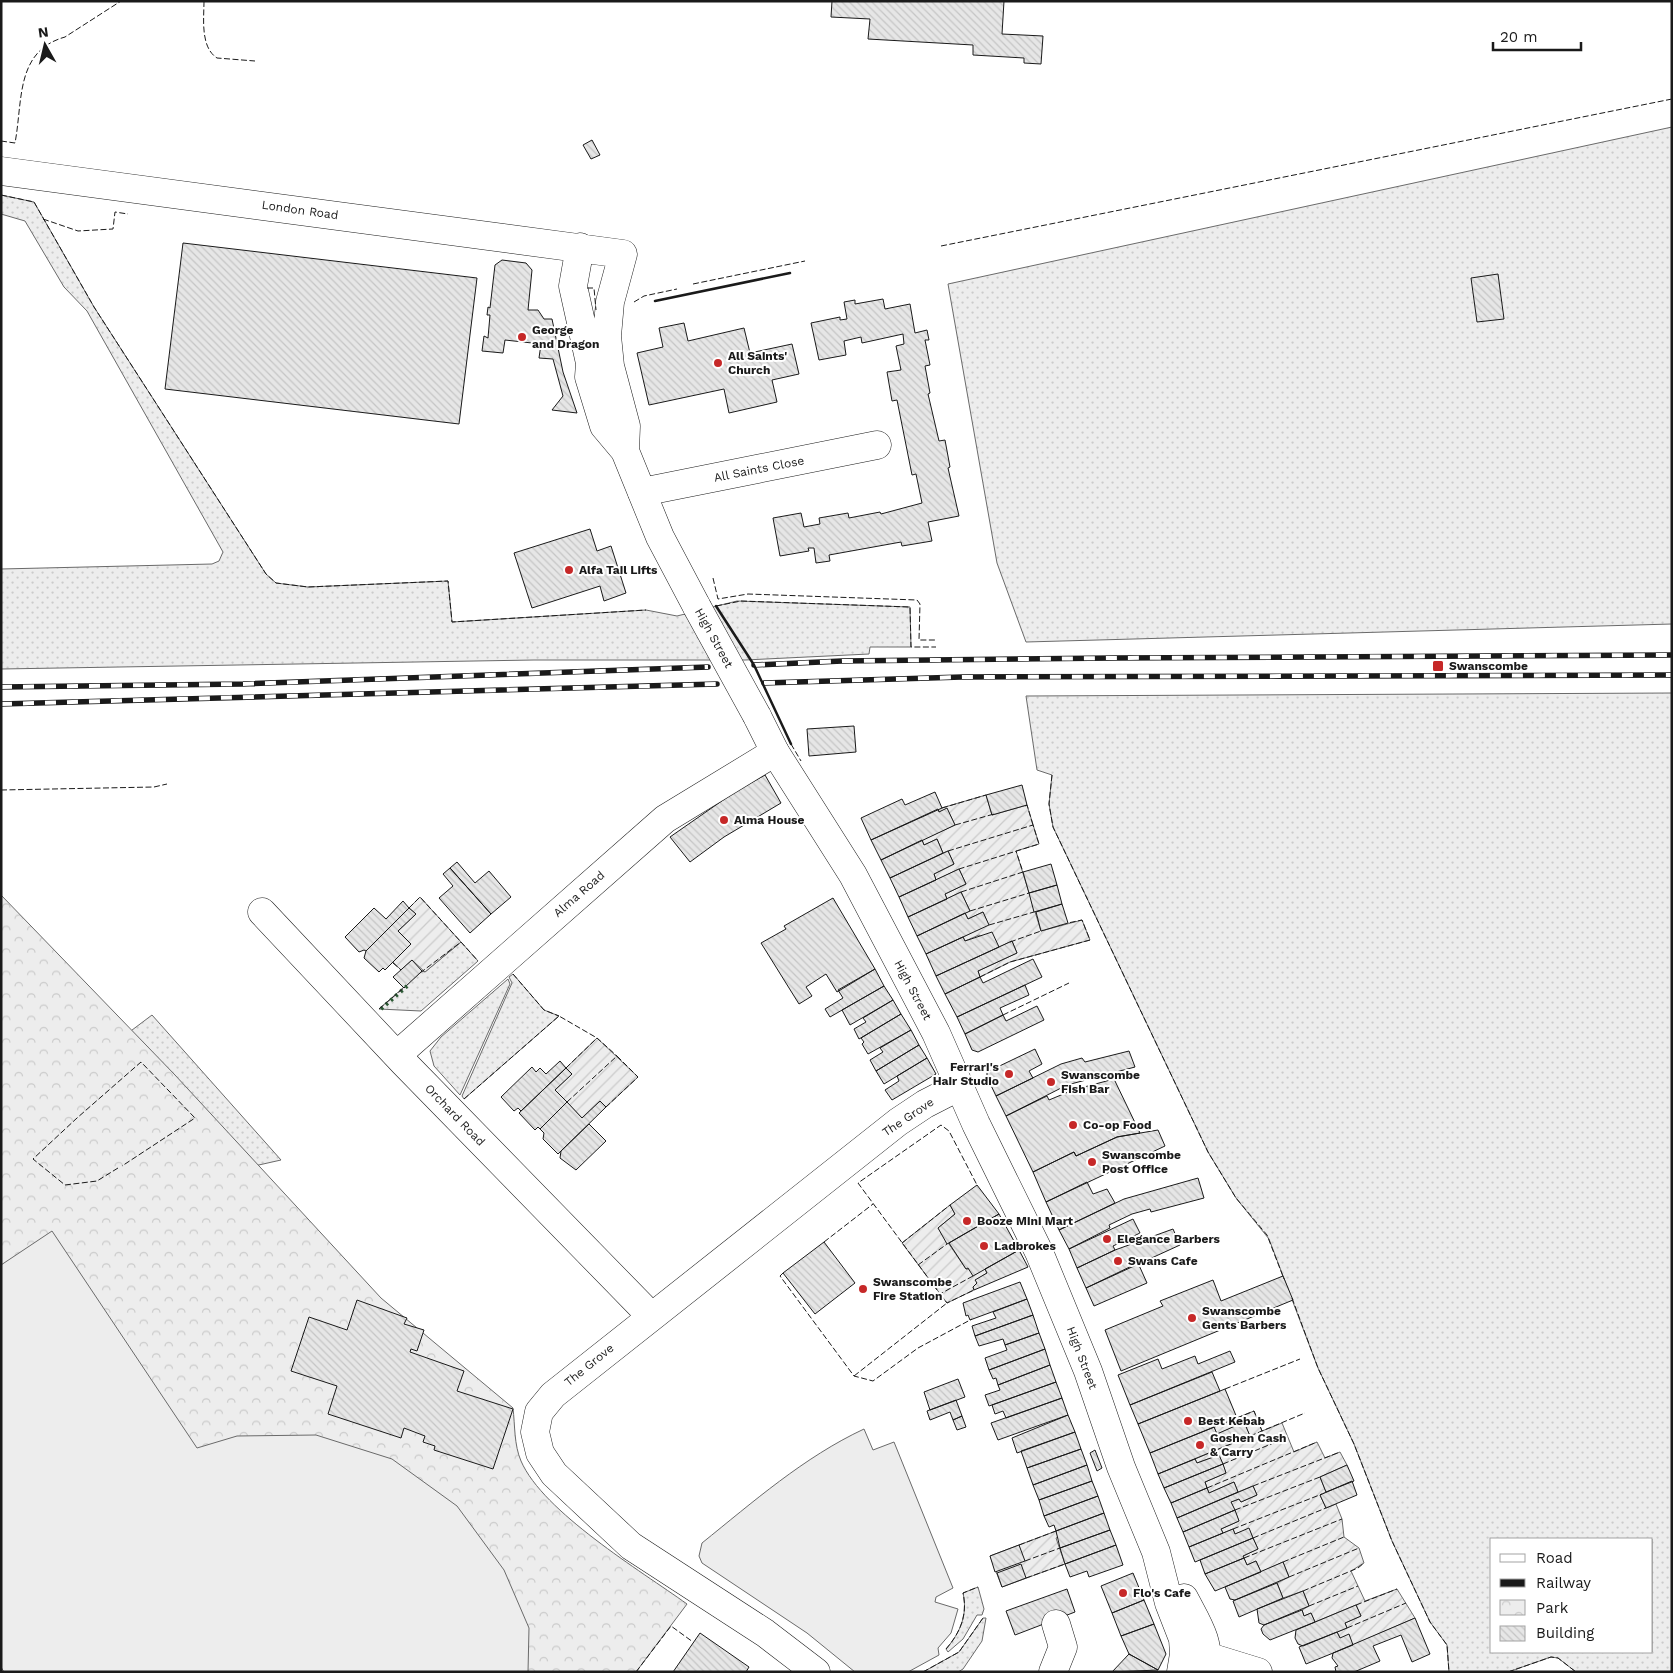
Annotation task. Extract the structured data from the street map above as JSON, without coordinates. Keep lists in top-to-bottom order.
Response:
{
  "streets": {
    "main road": [
      "London Road",
      "All Saints Close",
      "High Street",
      "Alma Road",
      "Orchard Road",
      "The Grove"
    ]
  },
  "crossings": [
    ["London Road", "High Street"],
    ["All Saints Close", "High Street"],
    ["High Street", "Alma Road"],
    ["High Street", "The Grove"],
    ["Alma Road", "Orchard Road"],
    ["Orchard Road", "The Grove"]
  ],
  "places": {
    "other": [
      "George and Dragon",
      "All Saints' Church",
      "Alfa Tail Lifts",
      "Alma House",
      "Ferrari's Hair Studio",
      "Swanscombe Fish Bar",
      "Co-op Food",
      "Swanscombe Post Office",
      "Booze Mini Mart",
      "Elegance Barbers",
      "Ladbrokes",
      "Swans Cafe",
      "Swanscombe Fire Station",
      "Swanscombe Gents Barbers",
      "Best Kebab",
      "Goshen Cash & Carry",
      "Flo's Cafe"
    ],
    "transit": ["Swanscombe"]
  },
  "legend": [
    "Road",
    "Railway",
    "Park",
    "Building"
  ],
  "scale_bar": "20 m",
  "north": "top"
}
